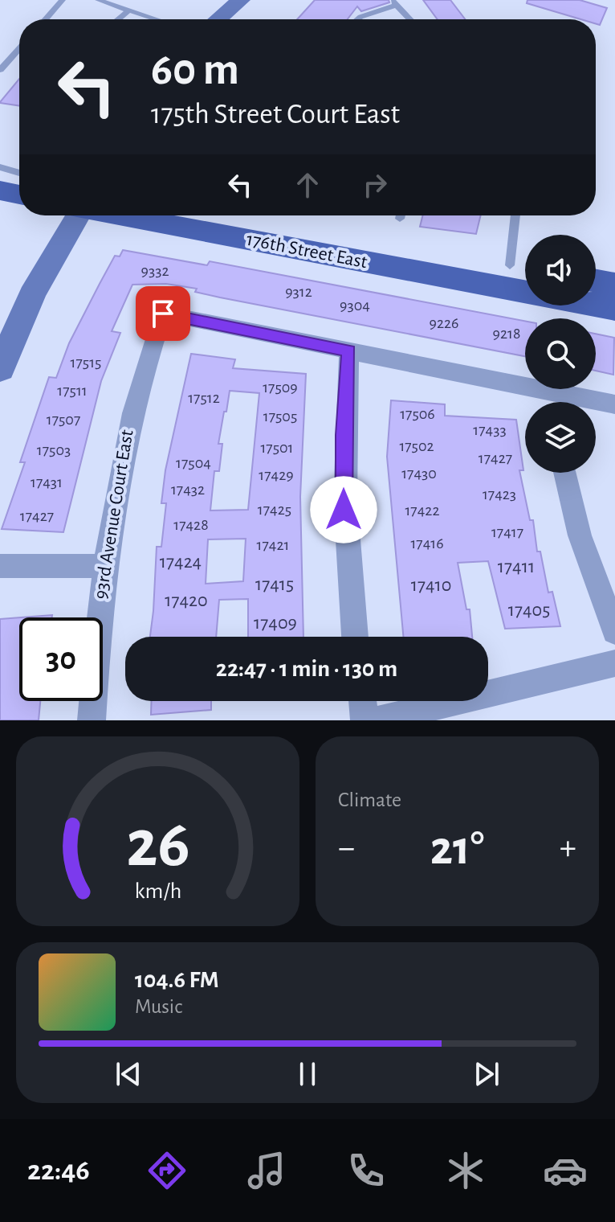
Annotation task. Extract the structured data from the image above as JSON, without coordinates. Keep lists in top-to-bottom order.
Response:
{
  "streets": {
    "main road": ["176th Street East"],
    "street": ["93rd Avenue Court East"]
  },
  "house_numbers": [
    "9332",
    "9312",
    "9304",
    "9226",
    "9218",
    "17515",
    "17509",
    "17511",
    "17512",
    "17506",
    "17505",
    "17507",
    "17433",
    "17502",
    "17501",
    "17503",
    "17427",
    "17504",
    "17430",
    "17429",
    "17431",
    "17432",
    "17423",
    "17425",
    "17422",
    "17427",
    "17428",
    "17417",
    "17416",
    "17421",
    "17424",
    "17411",
    "17415",
    "17410",
    "17420",
    "17405",
    "17409"
  ],
  "page": {
    "turn": ["60 m", "175th Street Court East"],
    "limit": "30",
    "trip": "22:47 · 1 min · 130 m",
    "tile": "Climate",
    "heat": ["−", "21°", "+"],
    "song": ["104.6 FM", "Music"],
    "tabs": "22:46",
    "gauge": ["26", "km/h"]
  }
}
